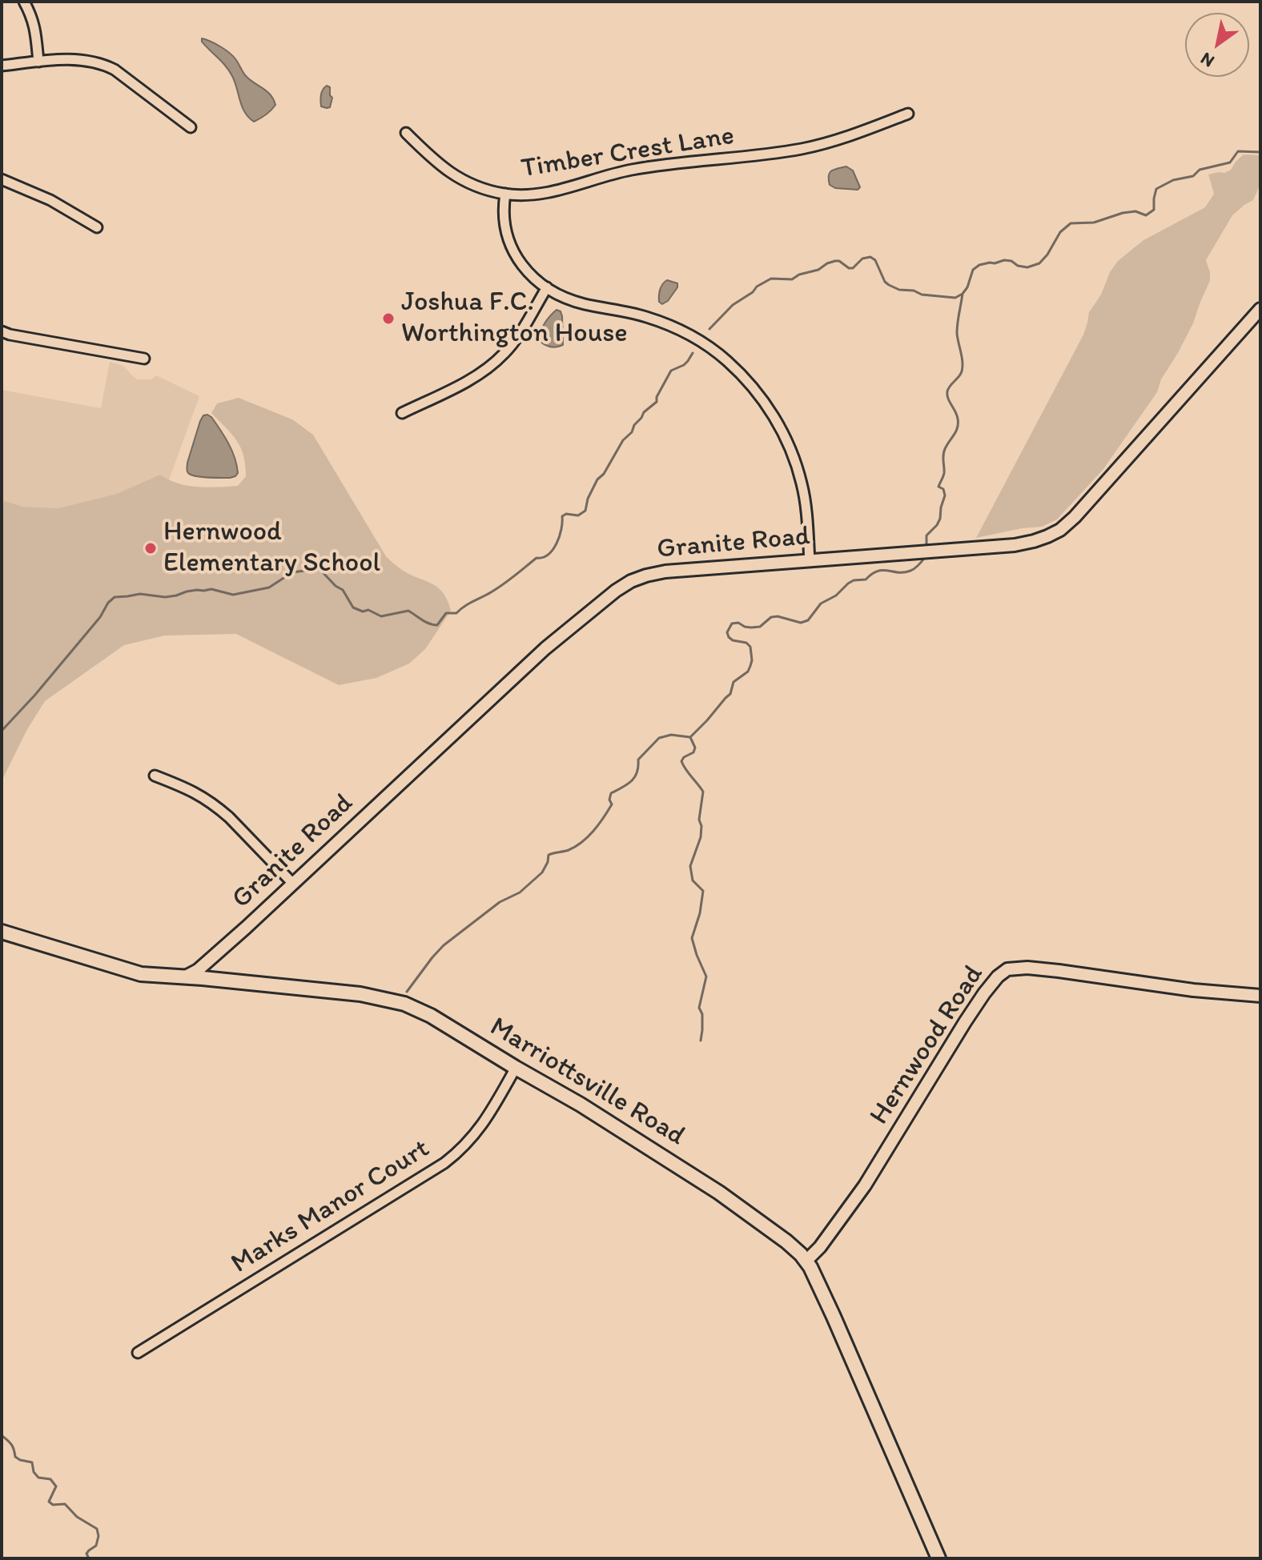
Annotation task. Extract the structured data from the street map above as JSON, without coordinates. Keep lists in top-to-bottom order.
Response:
{
  "streets": {
    "main road": ["Marriottsville Road"],
    "street": [
      "Timber Crest Lane",
      "Granite Road",
      "Hernwood Road",
      "Marks Manor Court"
    ]
  },
  "crossings": [
    ["Granite Road", "Marriottsville Road"],
    ["Hernwood Road", "Marriottsville Road"],
    ["Marriottsville Road", "Marks Manor Court"]
  ],
  "places": ["Joshua F.C. Worthington House", "Hernwood Elementary School"],
  "north": "bottom left"
}
